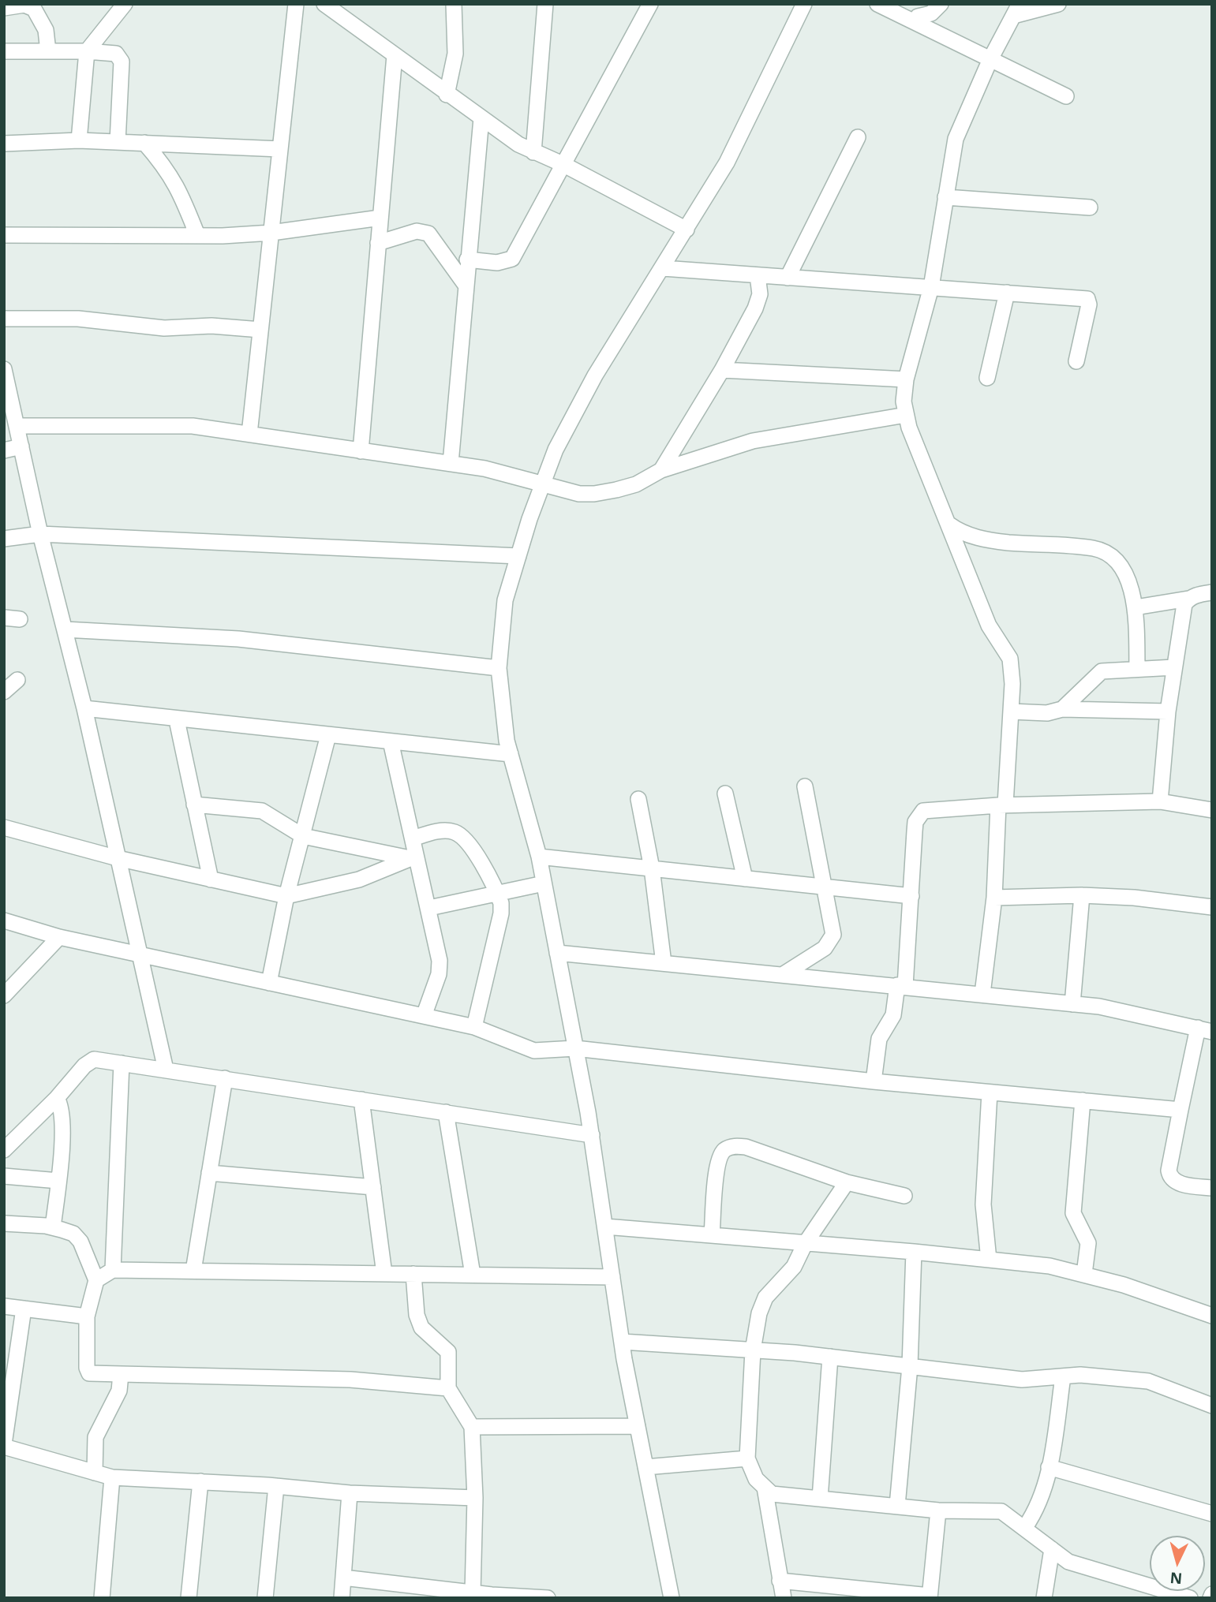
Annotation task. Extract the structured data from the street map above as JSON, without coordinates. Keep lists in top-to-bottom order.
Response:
{
  "north": "bottom"
}
